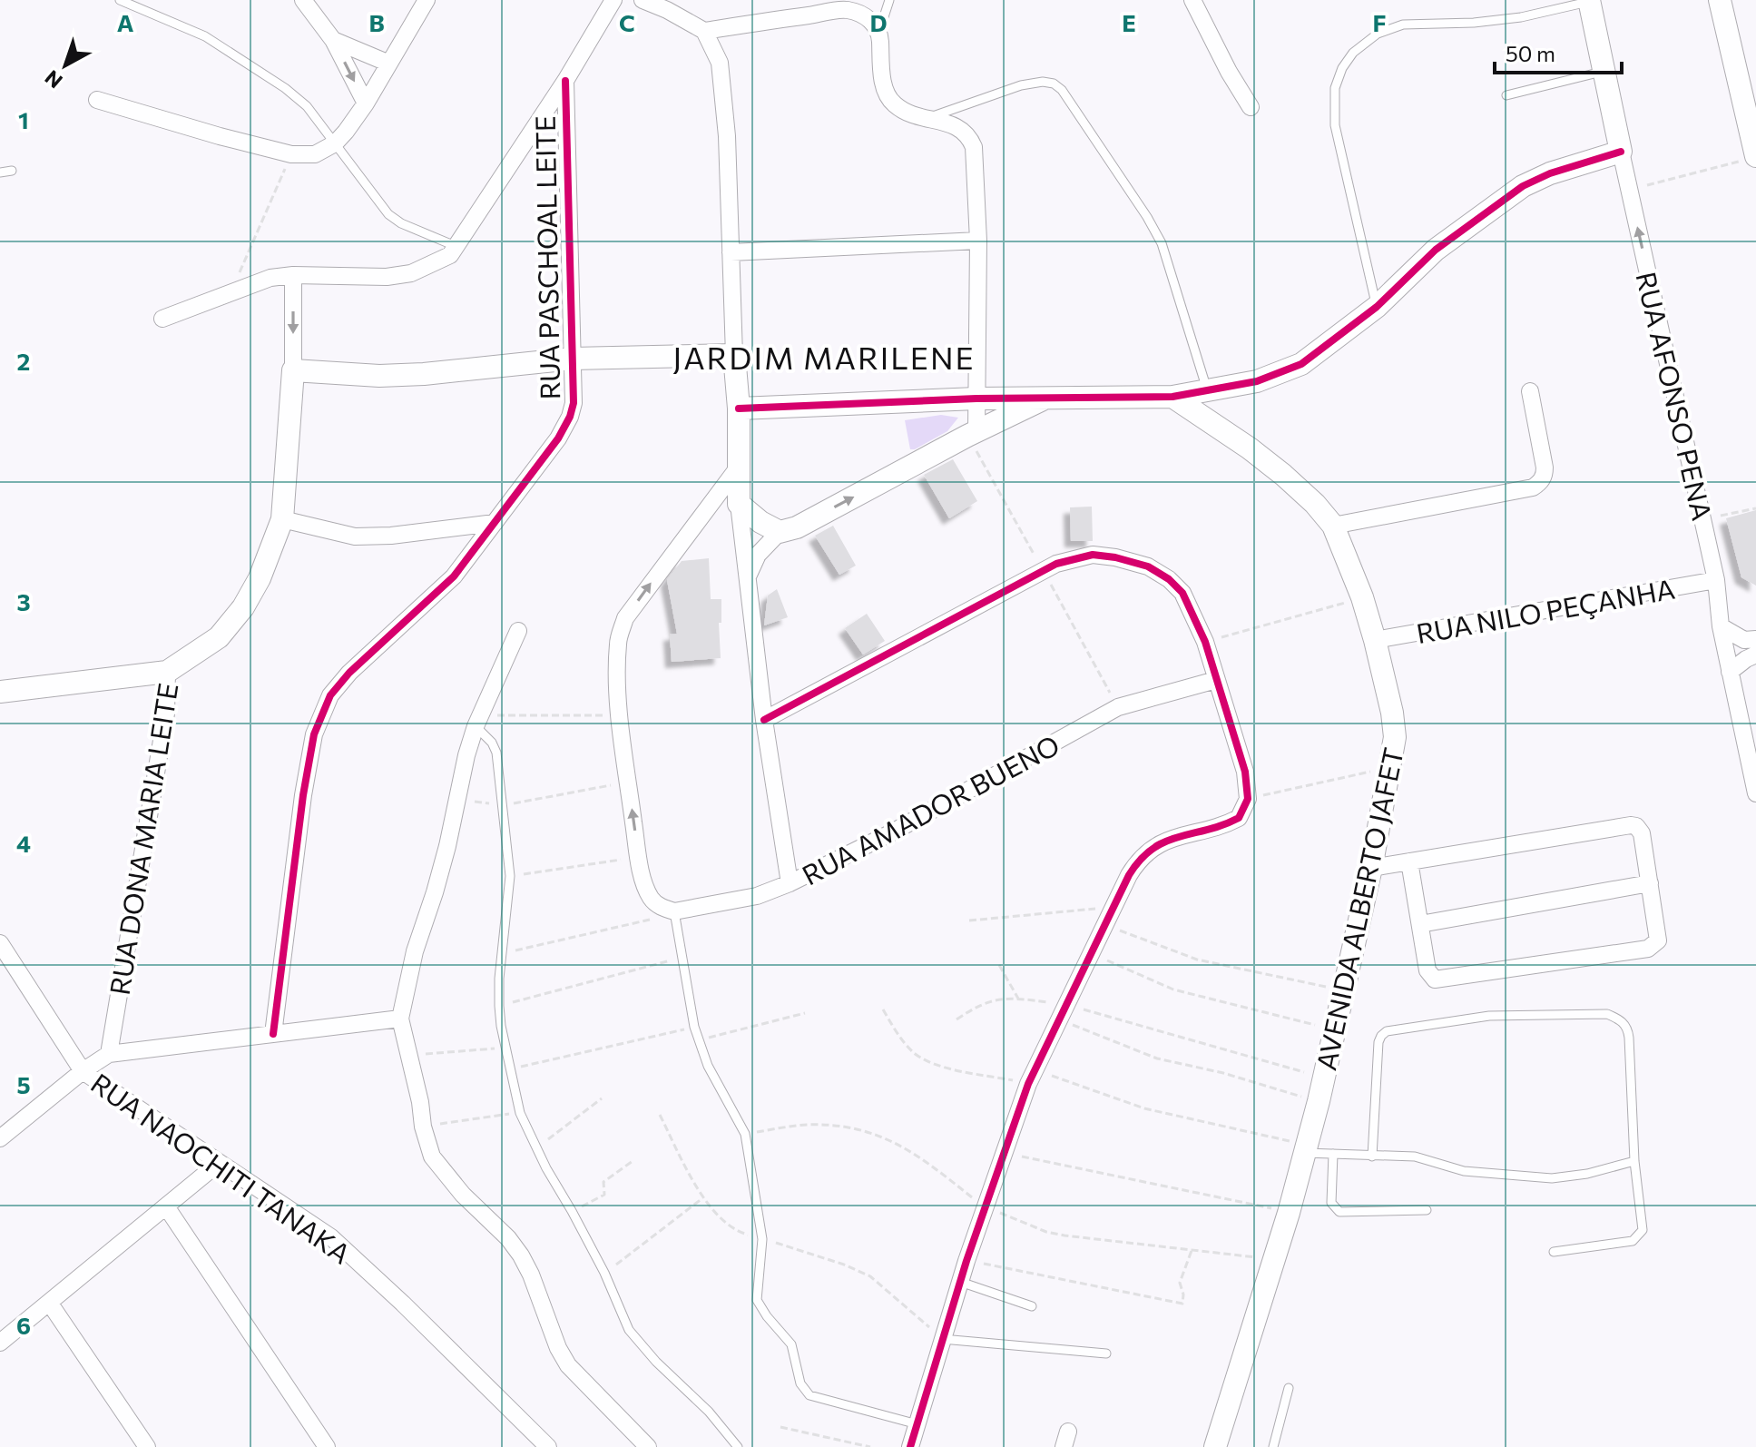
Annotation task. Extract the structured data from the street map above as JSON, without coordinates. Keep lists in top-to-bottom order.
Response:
{
  "streets": {
    "street": [
      "RUA PASCHOAL LEITE",
      "RUA AFONSO PENA",
      "RUA NILO PEÇANHA",
      "RUA AMADOR BUENO",
      "RUA DONA MARIA LEITE",
      "AVENIDA ALBERTO JAFET",
      "RUA NAOCHITI TANAKA"
    ]
  },
  "crossings": [
    ["RUA AFONSO PENA", "RUA NILO PEÇANHA"],
    ["RUA NILO PEÇANHA", "AVENIDA ALBERTO JAFET"]
  ],
  "one_way": ["RUA AFONSO PENA"],
  "districts": ["JARDIM MARILENE"],
  "scale_bar": "50 m",
  "north": "bottom left",
  "grid": {
    "columns": [
      "A",
      "B",
      "C",
      "D",
      "E",
      "F"
    ],
    "rows": [
      "1",
      "2",
      "3",
      "4",
      "5",
      "6"
    ]
  }
}
